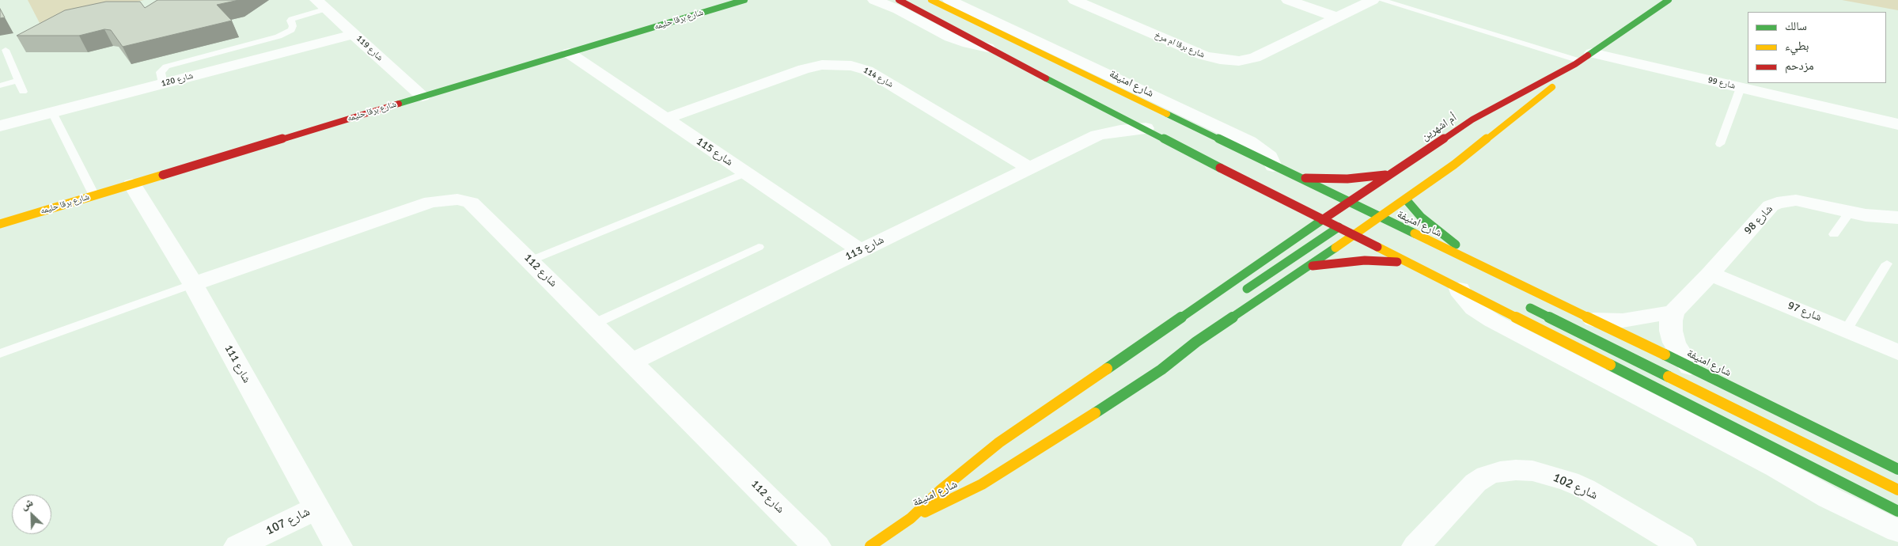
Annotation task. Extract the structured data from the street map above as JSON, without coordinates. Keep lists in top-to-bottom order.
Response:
{
  "streets": {
    "street": [
      "شارع برقا حليمه",
      "شارع برقا ام مرخ",
      "شارع 119",
      "شارع 114",
      "شارع 120",
      "شارع 99",
      "شارع امنيفة",
      "أم اشهرين",
      "شارع 115",
      "شارع 98",
      "شارع 113",
      "شارع 112",
      "شارع 97",
      "شارع 111",
      "شارع 102",
      "شارع 107"
    ]
  },
  "crossings": [
    ["شارع برقا حليمه", "شارع 119"],
    ["شارع برقا حليمه", "شارع 115"],
    ["شارع برقا حليمه", "شارع 111"],
    ["شارع 119", "شارع 120"],
    ["شارع 114", "شارع 115"],
    ["شارع 114", "شارع 113"],
    ["شارع 99", "أم اشهرين"],
    ["شارع امنيفة", "أم اشهرين"],
    ["شارع 115", "شارع 113"],
    ["شارع 98", "شارع 97"],
    ["شارع 113", "شارع 112"],
    ["شارع 112", "شارع 111"],
    ["شارع 111", "شارع 107"]
  ],
  "legend": ["سالك", "بطيء", "مزدحم"],
  "north": "top left"
}
